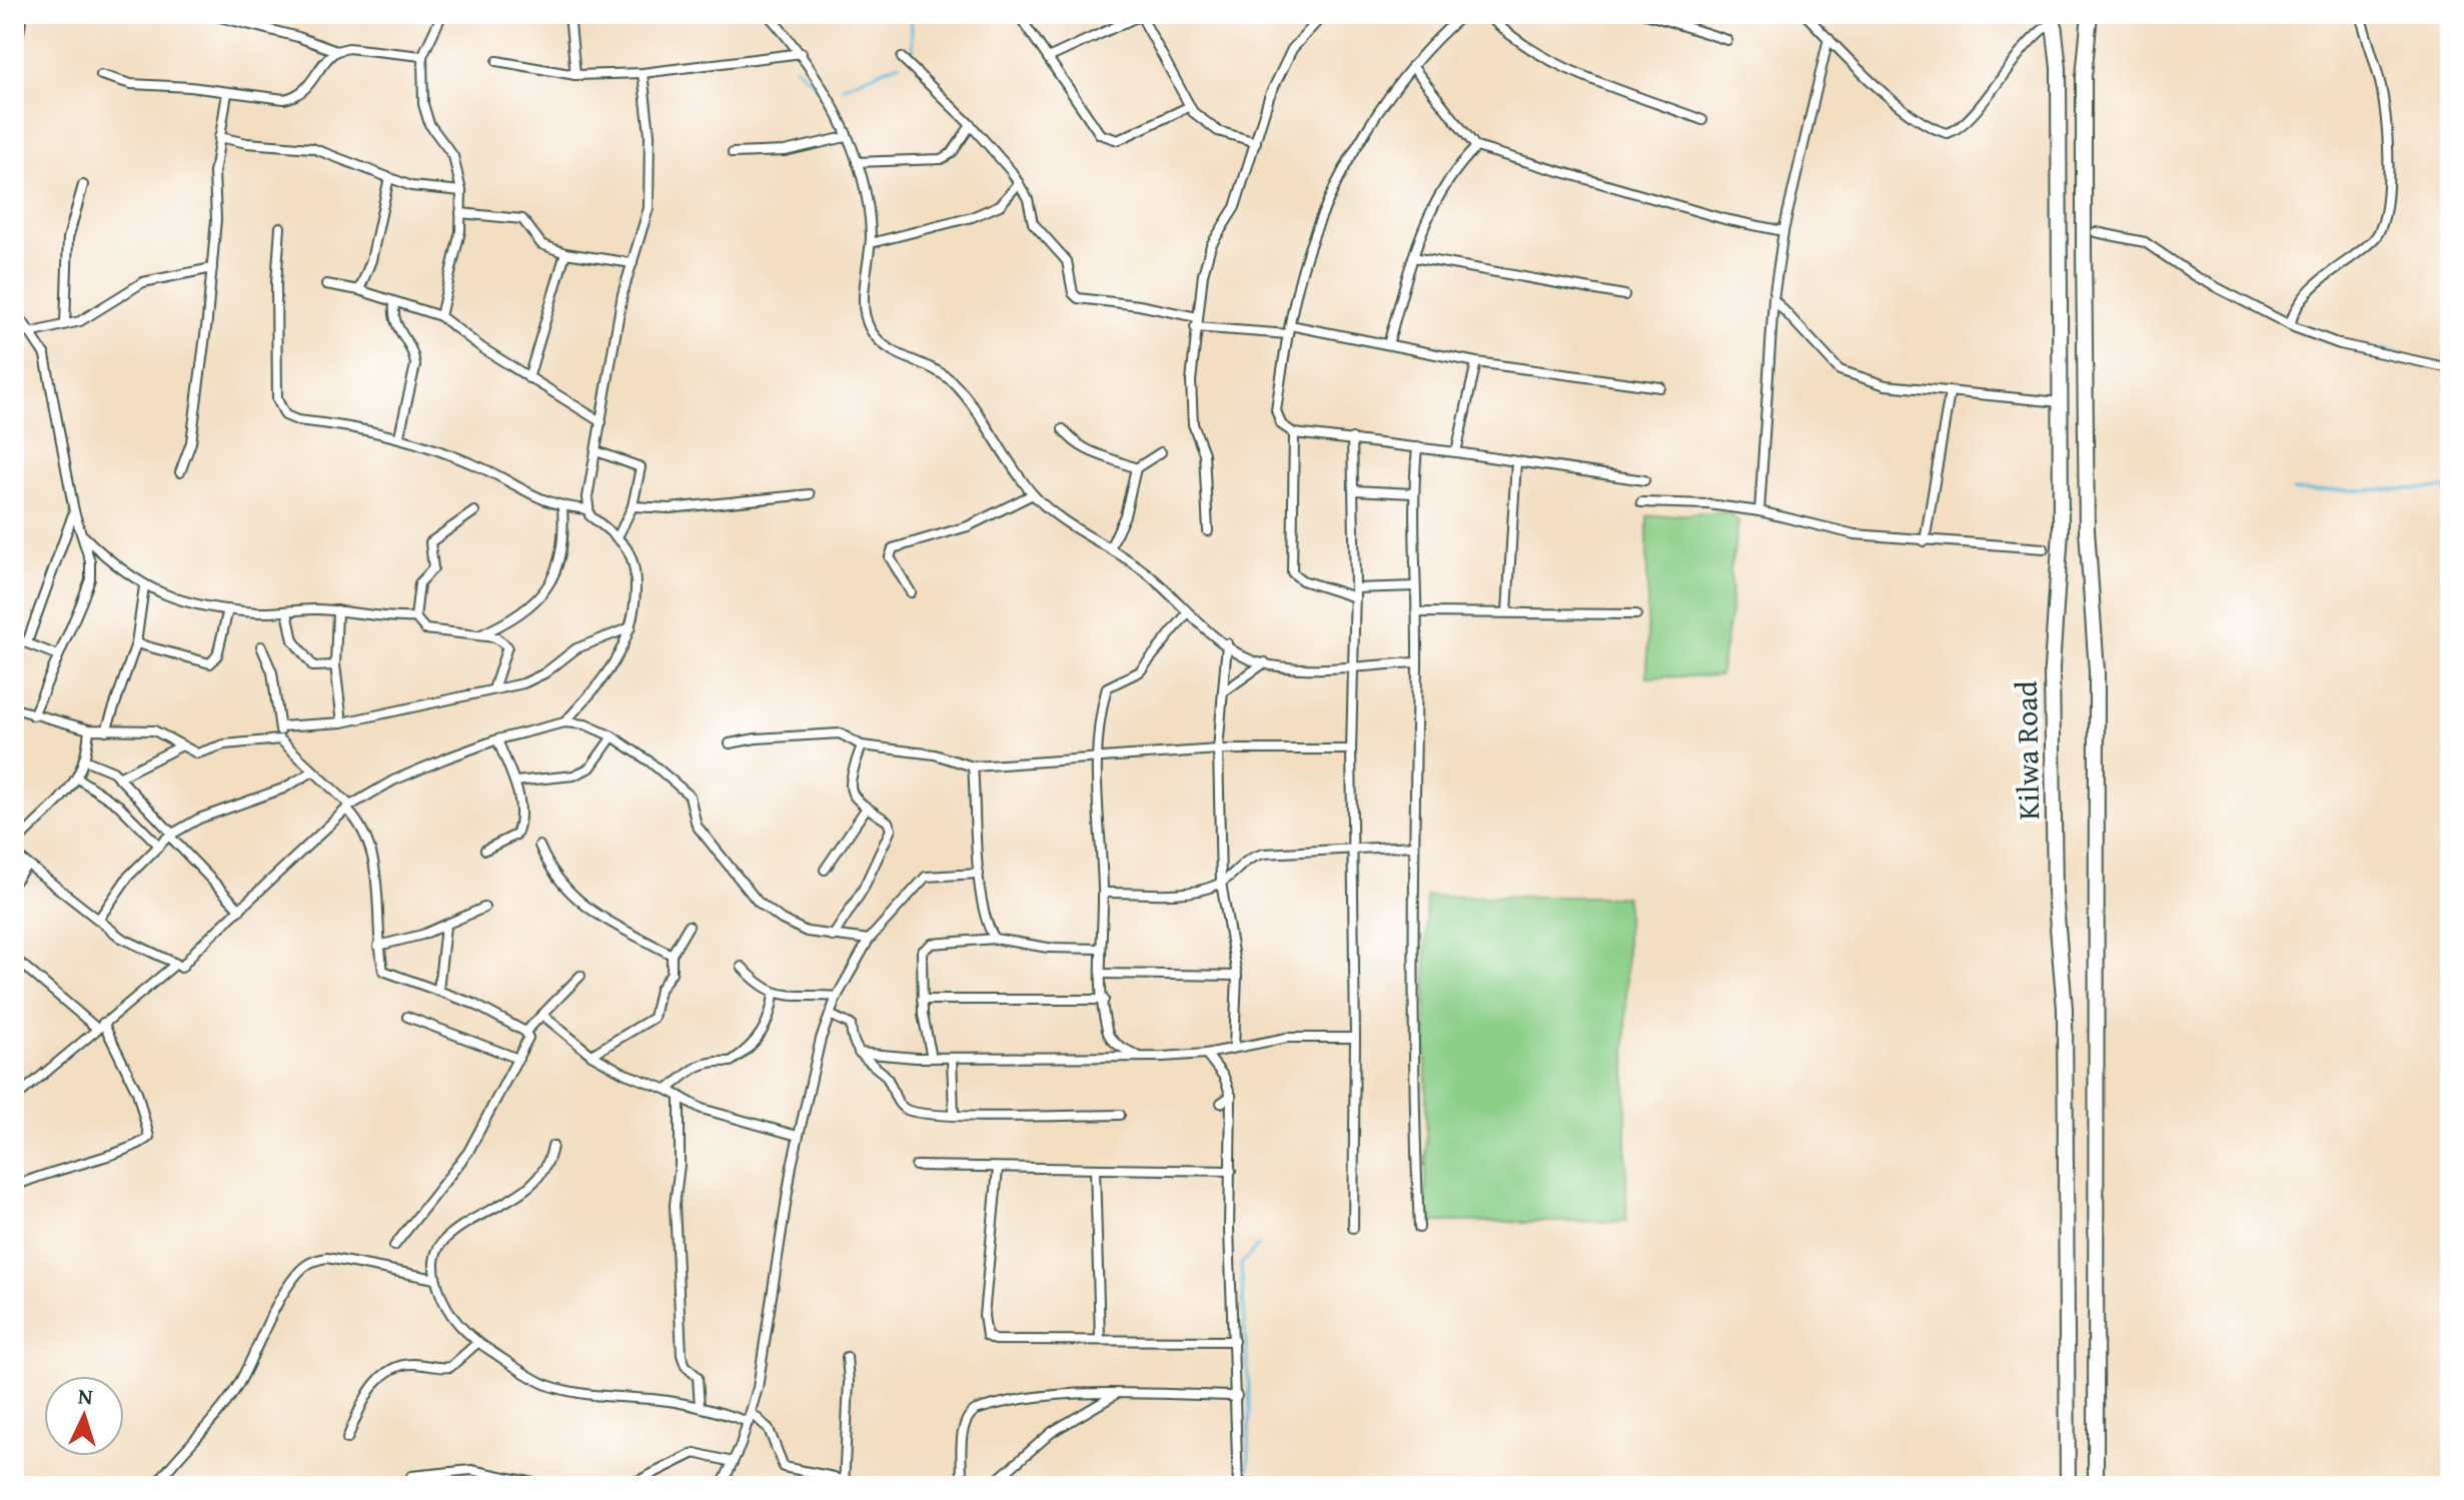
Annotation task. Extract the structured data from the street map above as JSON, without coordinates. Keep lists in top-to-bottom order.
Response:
{
  "streets": {
    "highway": ["Kilwa Road"]
  },
  "north": "top"
}
